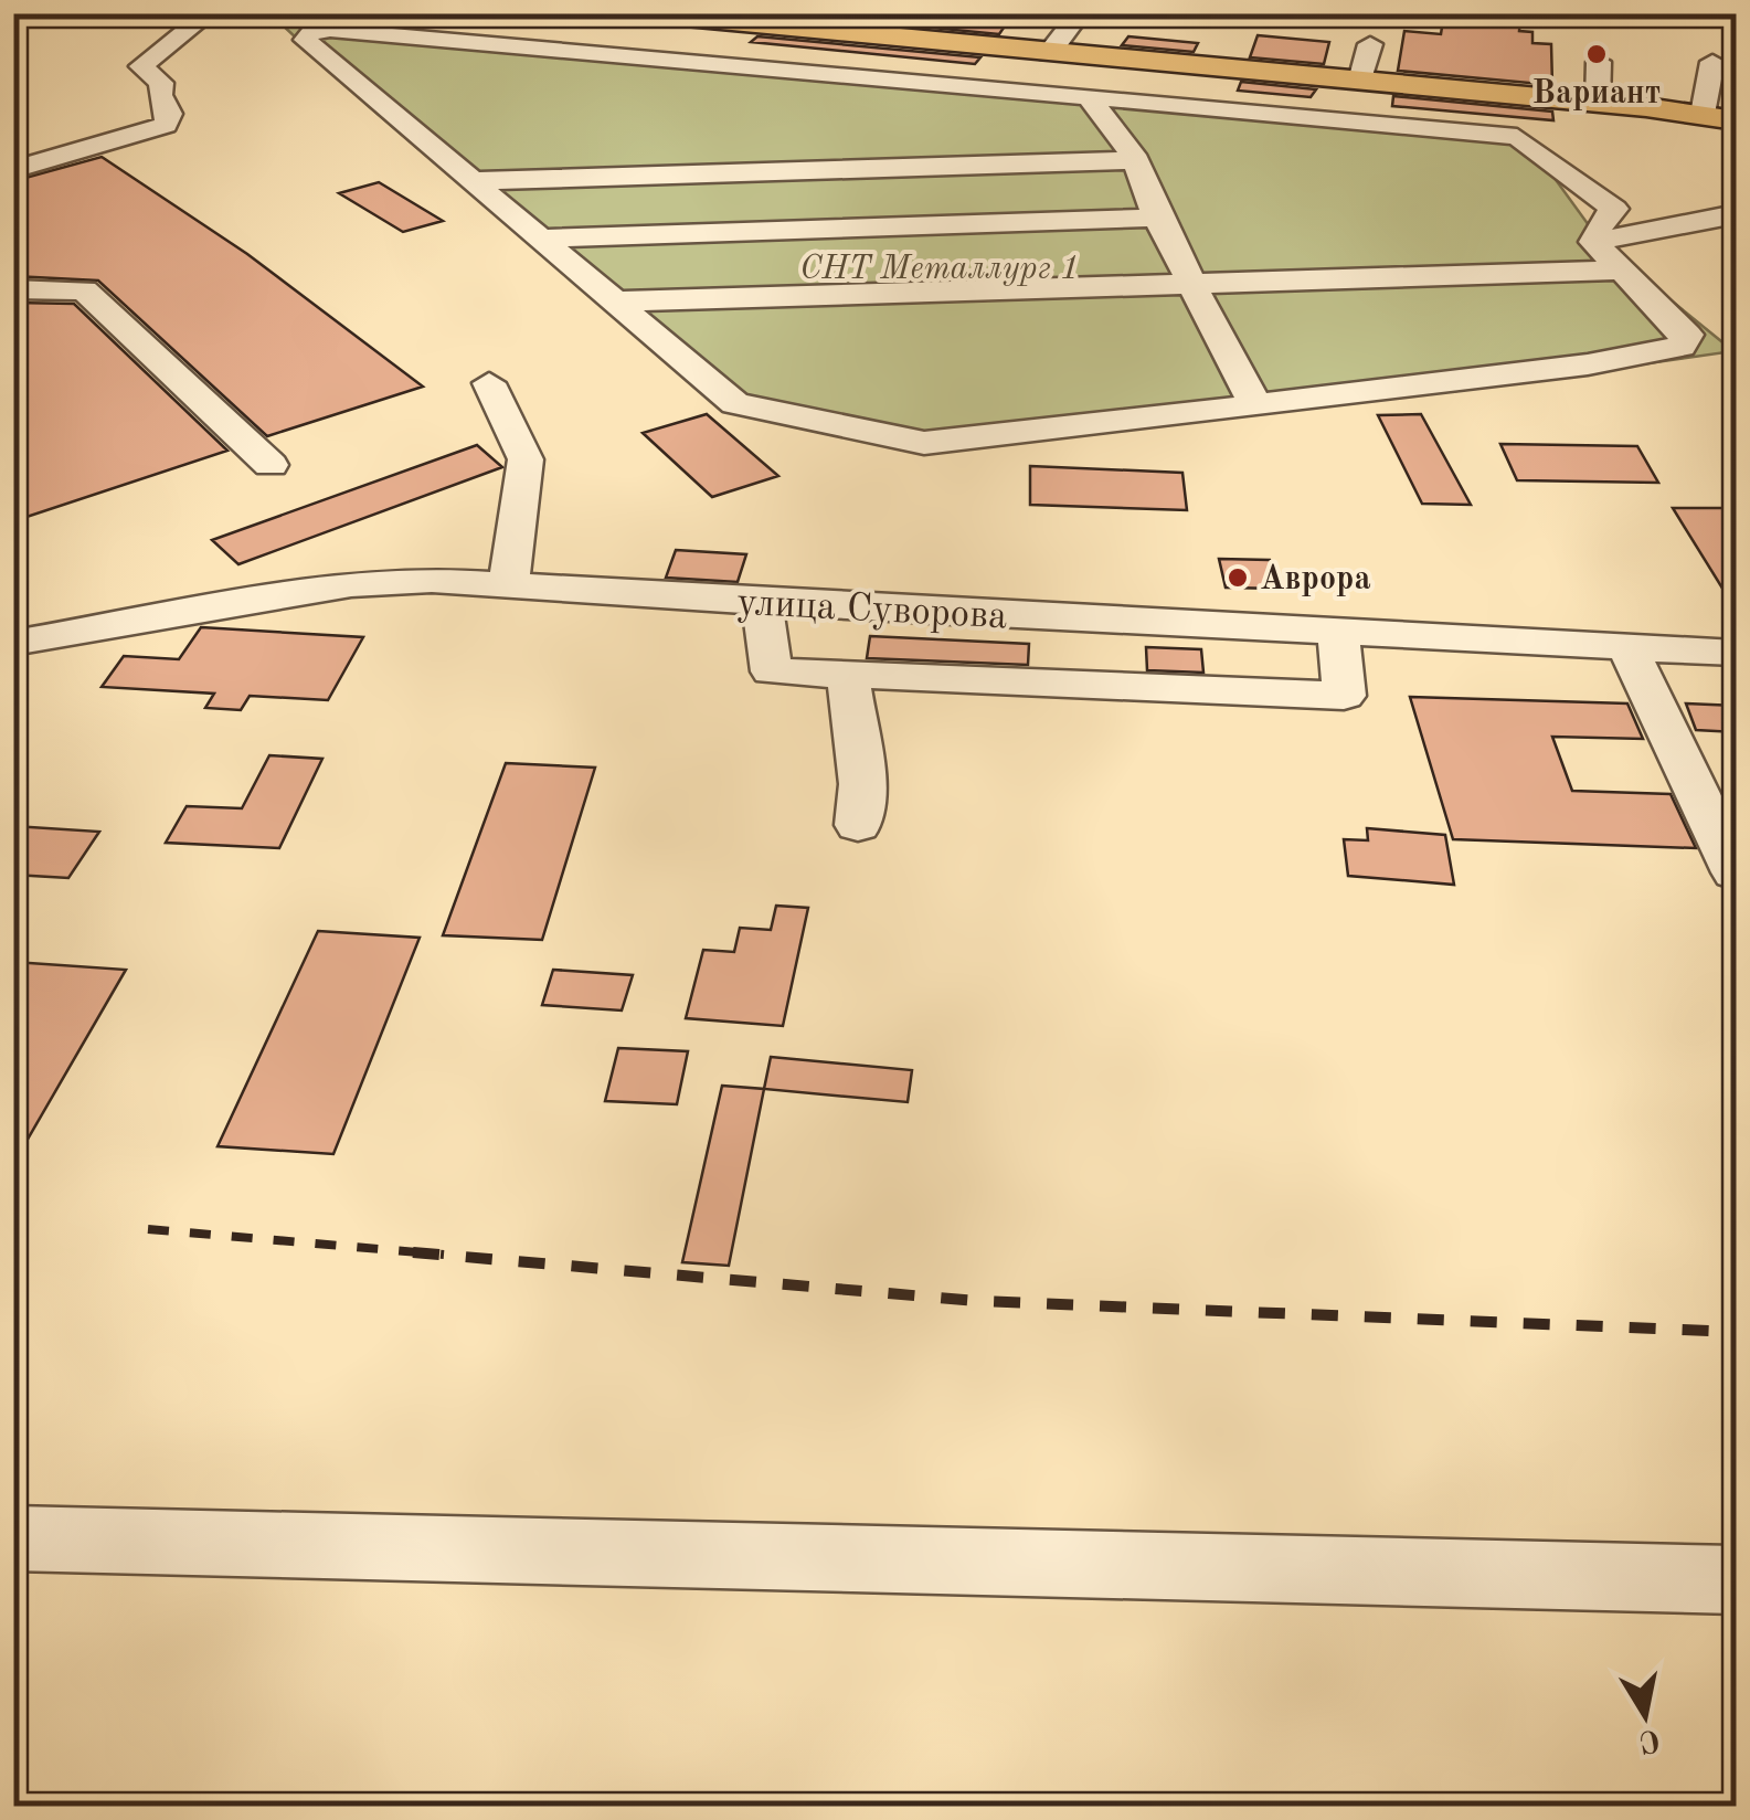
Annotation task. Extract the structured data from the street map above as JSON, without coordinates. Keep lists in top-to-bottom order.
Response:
{
  "streets": {
    "street": ["улица Суворова"]
  },
  "parks": ["СНТ Металлург 1"],
  "places": ["Вариант", "Аврора"],
  "north": "bottom"
}
